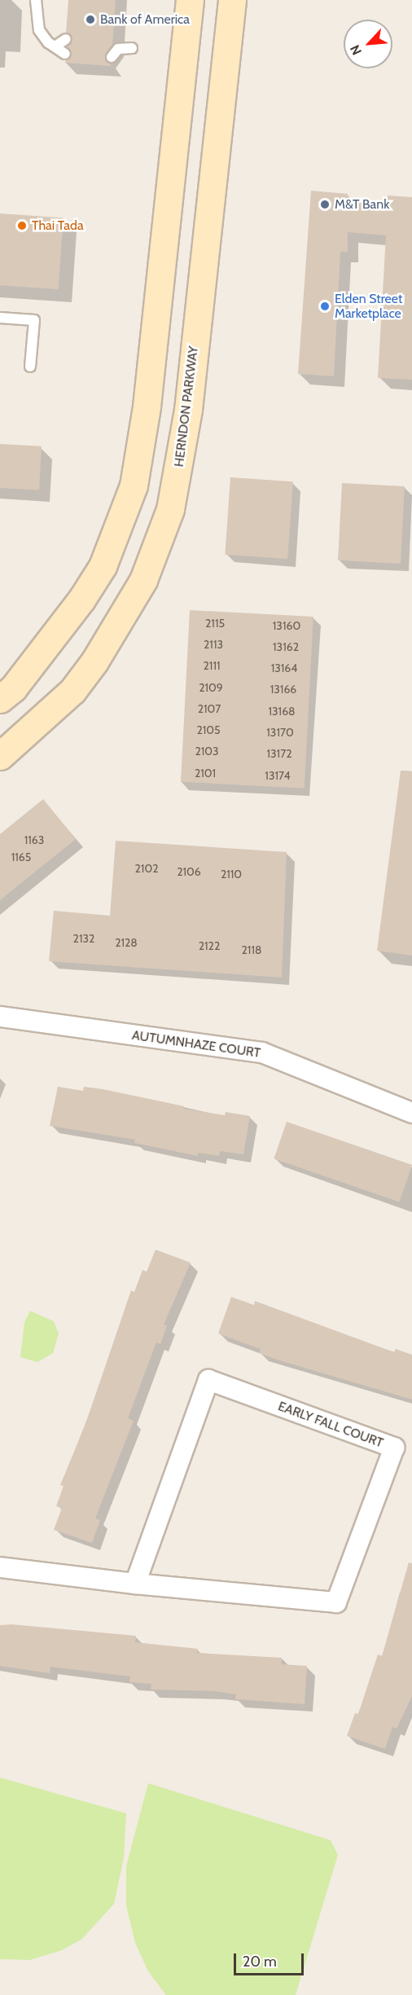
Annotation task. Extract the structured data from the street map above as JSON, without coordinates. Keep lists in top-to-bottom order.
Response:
{
  "streets": {
    "main road": ["HERNDON PARKWAY"],
    "street": ["AUTUMNHAZE COURT", "EARLY FALL COURT"]
  },
  "places": [
    "Bank of America",
    "M&T Bank",
    "Thai Tada",
    "Elden Street Marketplace"
  ],
  "house_numbers": [
    "2115",
    "13160",
    "2113",
    "13162",
    "2111",
    "13164",
    "2109",
    "13166",
    "2107",
    "13168",
    "2105",
    "13170",
    "2103",
    "13172",
    "2101",
    "13174",
    "1163",
    "1165",
    "2102",
    "2106",
    "2110",
    "2132",
    "2128",
    "2122",
    "2118"
  ],
  "scale_bar": "20 m",
  "north": "bottom left"
}
